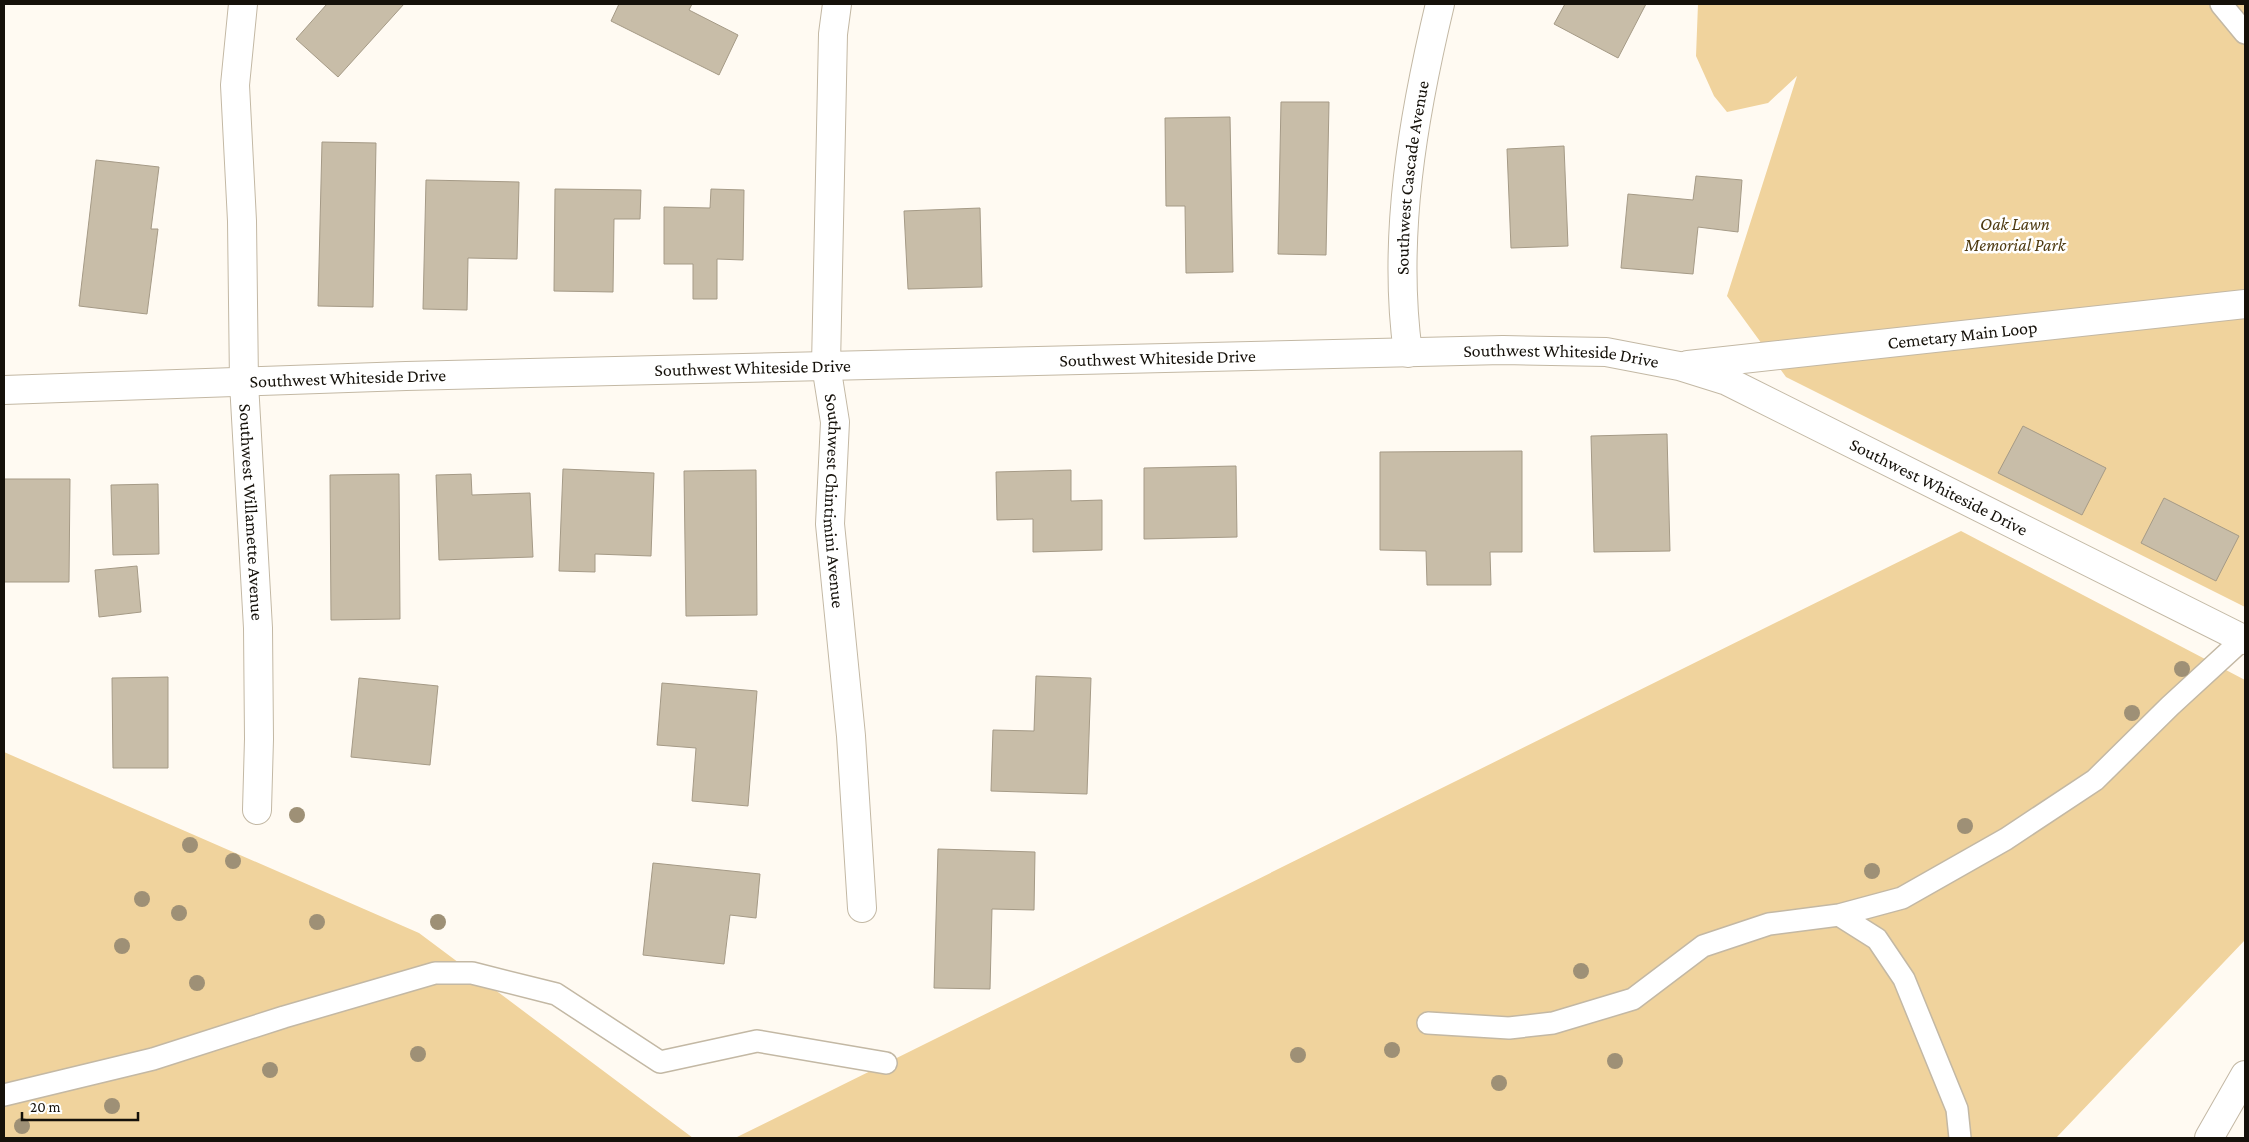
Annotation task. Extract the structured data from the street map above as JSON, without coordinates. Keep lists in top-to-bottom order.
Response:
{
  "streets": {
    "street": [
      "Southwest Cascade Avenue",
      "Cemetary Main Loop",
      "Southwest Whiteside Drive",
      "Southwest Chintimini Avenue",
      "Southwest Willamette Avenue"
    ]
  },
  "crossings": [
    ["Southwest Cascade Avenue", "Southwest Whiteside Drive"],
    ["Cemetary Main Loop", "Southwest Whiteside Drive"],
    ["Southwest Whiteside Drive", "Southwest Chintimini Avenue"],
    ["Southwest Whiteside Drive", "Southwest Willamette Avenue"]
  ],
  "parks": ["Oak Lawn Memorial Park"],
  "scale_bar": "20 m"
}
